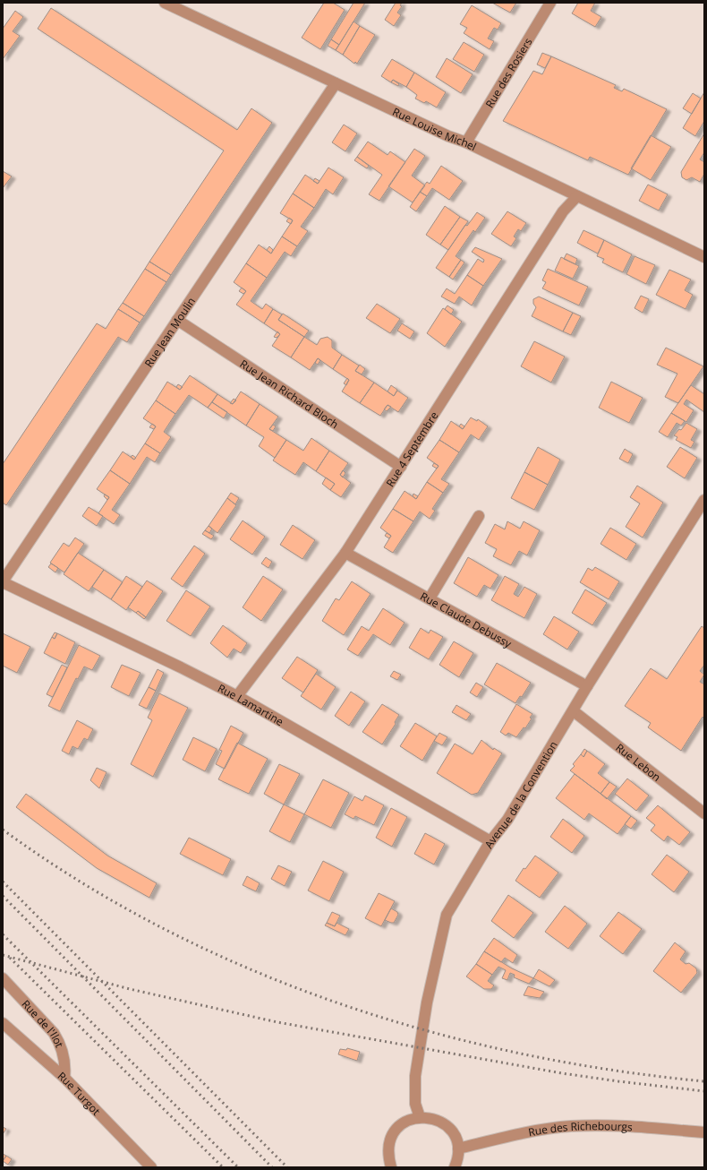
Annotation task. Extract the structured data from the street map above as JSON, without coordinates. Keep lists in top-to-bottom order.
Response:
{
  "streets": {
    "street": [
      "Rue des Rosiers",
      "Rue Louise Michel",
      "Rue Jean Moulin",
      "Rue Jean Richard Bloch",
      "Rue 4 Septembre",
      "Rue Claude Debussy",
      "Rue Lamartine",
      "Rue Lebon",
      "Avenue de la Convention",
      "Rue de l'Ilot",
      "Rue Turgot",
      "Rue des Richebourgs"
    ]
  },
  "crossings": [
    ["Rue des Rosiers", "Rue Louise Michel"],
    ["Rue Louise Michel", "Rue Jean Moulin"],
    ["Rue Louise Michel", "Rue 4 Septembre"],
    ["Rue Jean Moulin", "Rue Jean Richard Bloch"],
    ["Rue Jean Moulin", "Rue Lamartine"],
    ["Rue Jean Richard Bloch", "Rue 4 Septembre"],
    ["Rue 4 Septembre", "Rue Claude Debussy"],
    ["Rue 4 Septembre", "Rue Lamartine"],
    ["Rue Claude Debussy", "Avenue de la Convention"],
    ["Rue Lamartine", "Avenue de la Convention"],
    ["Rue Lebon", "Avenue de la Convention"],
    ["Rue de l'Ilot", "Rue Turgot"]
  ]
}
